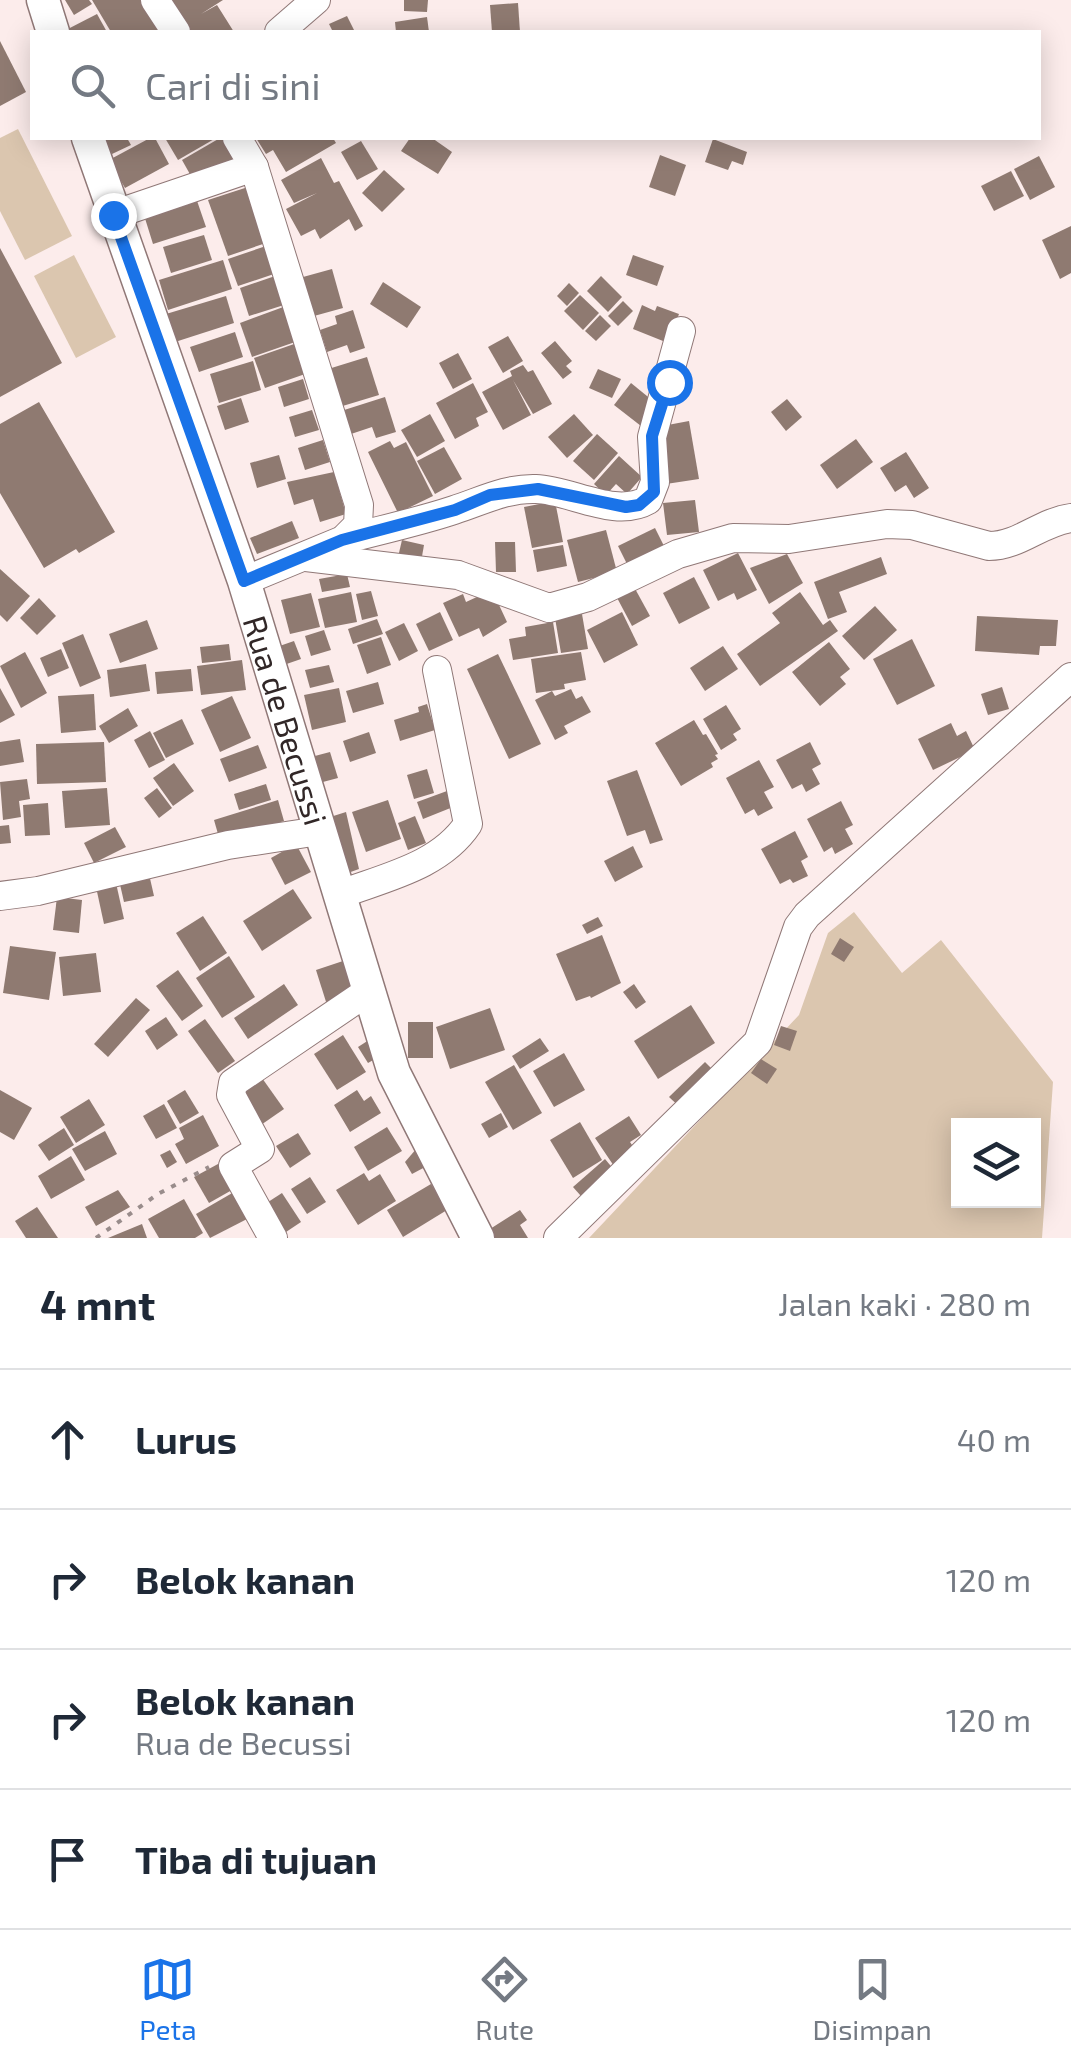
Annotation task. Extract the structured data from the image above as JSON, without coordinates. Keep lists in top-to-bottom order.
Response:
{
  "streets": {
    "street": ["Rua de Becussi"]
  },
  "page": {
    "search": "Cari di sini",
    "heading": ["4 mnt", "Jalan kaki · 280 m"],
    "list": [
      ["Lurus", "40 m"],
      ["Belok kanan", "120 m"],
      ["Belok kanan", "Rua de Becussi", "120 m"],
      "Tiba di tujuan"
    ],
    "nav": ["Peta", "Rute", "Disimpan"]
  }
}
